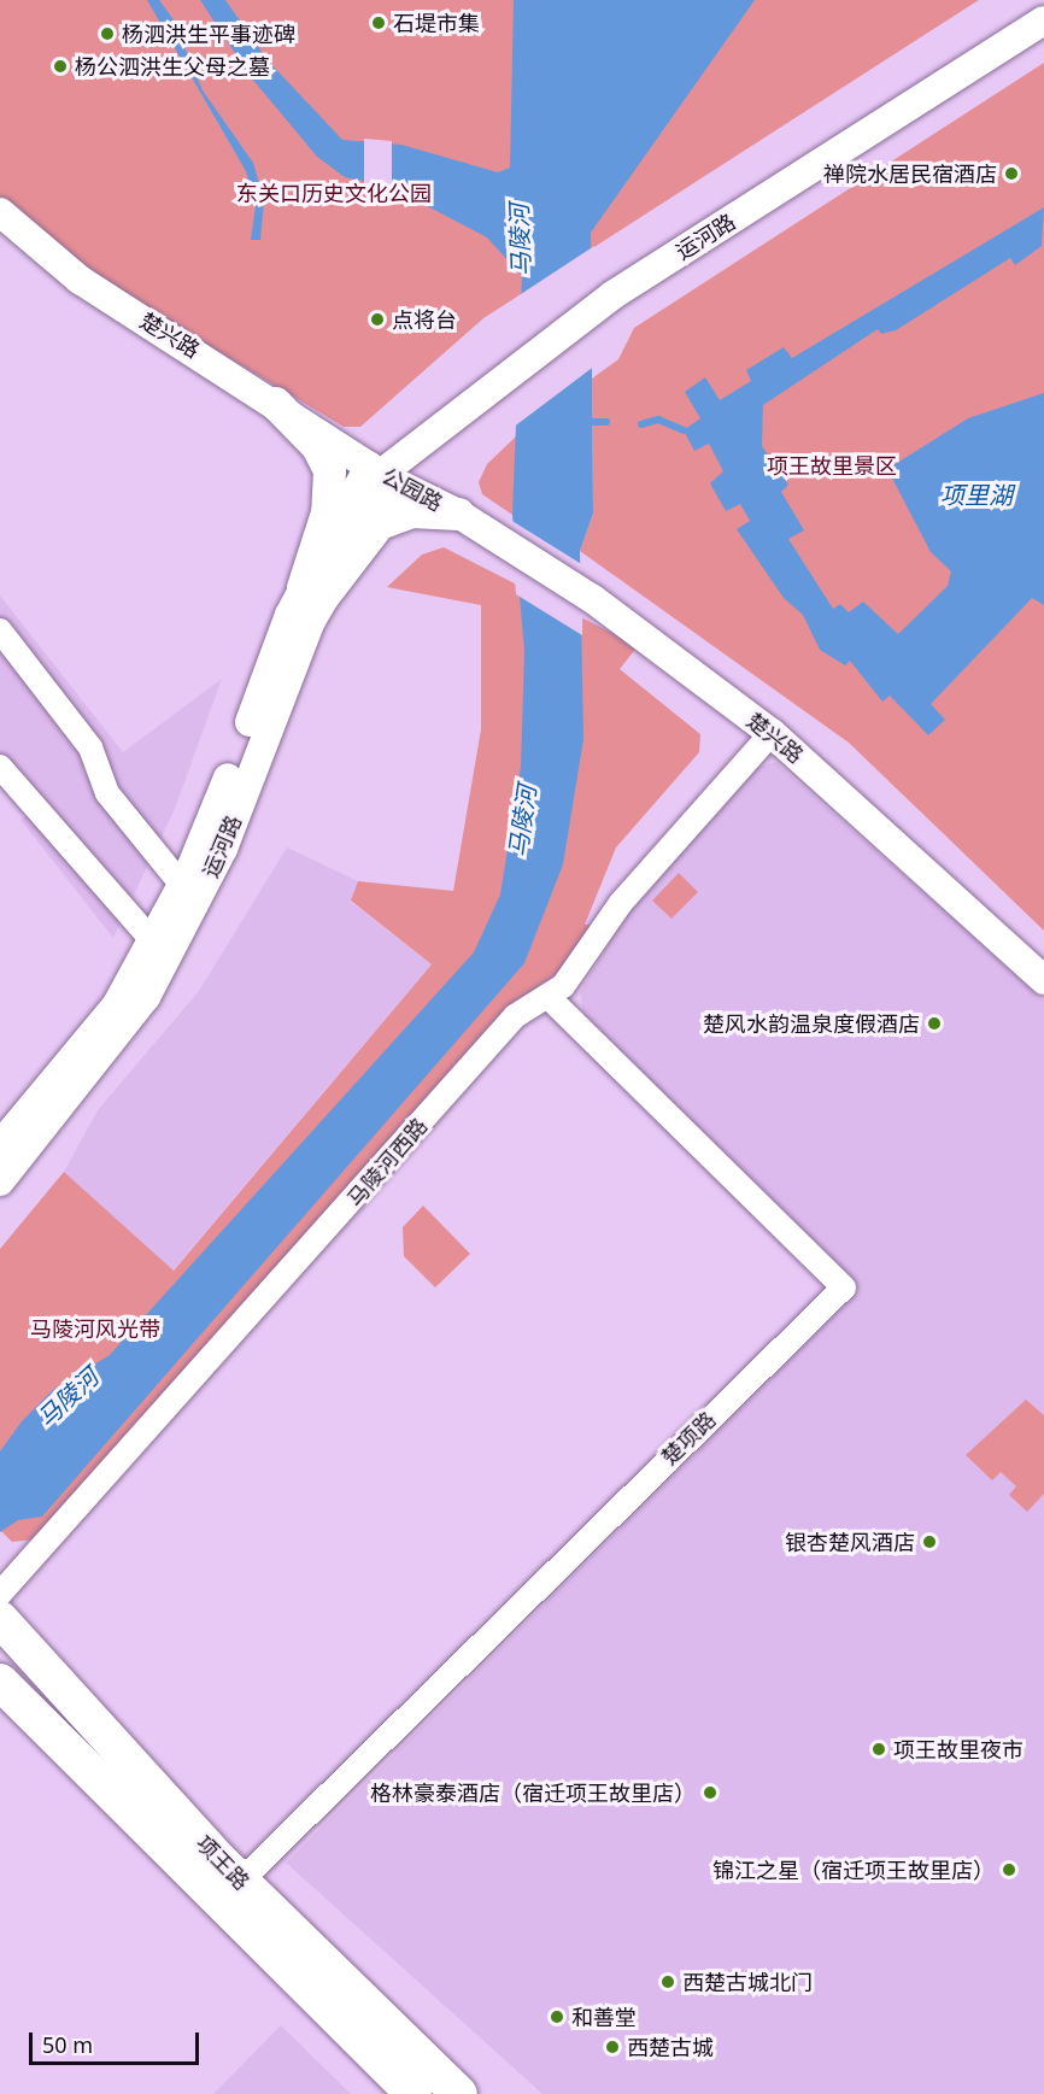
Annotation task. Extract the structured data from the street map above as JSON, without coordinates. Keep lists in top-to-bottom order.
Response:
{
  "streets": {
    "main road": ["项王路"],
    "street": [
      "运河路",
      "楚兴路",
      "公园路",
      "马陵河西路",
      "楚项路"
    ]
  },
  "crossings": [
    ["运河路", "楚兴路"],
    ["运河路", "公园路"],
    ["楚兴路", "公园路"],
    ["楚兴路", "马陵河西路"],
    ["马陵河西路", "楚项路"],
    ["楚项路", "项王路"]
  ],
  "water": ["马陵河", "项里湖"],
  "parks": ["东关口历史文化公园", "项王故里景区", "马陵河风光带"],
  "places": [
    "石堤市集",
    "杨泗洪生平事迹碑",
    "杨公泗洪生父母之墓",
    "禅院水居民宿酒店",
    "点将台",
    "楚风水韵温泉度假酒店",
    "银杏楚风酒店",
    "项王故里夜市",
    "格林豪泰酒店（宿迁项王故里店）",
    "锦江之星（宿迁项王故里店）",
    "西楚古城北门",
    "和善堂",
    "西楚古城"
  ],
  "scale_bar": "50 m"
}
